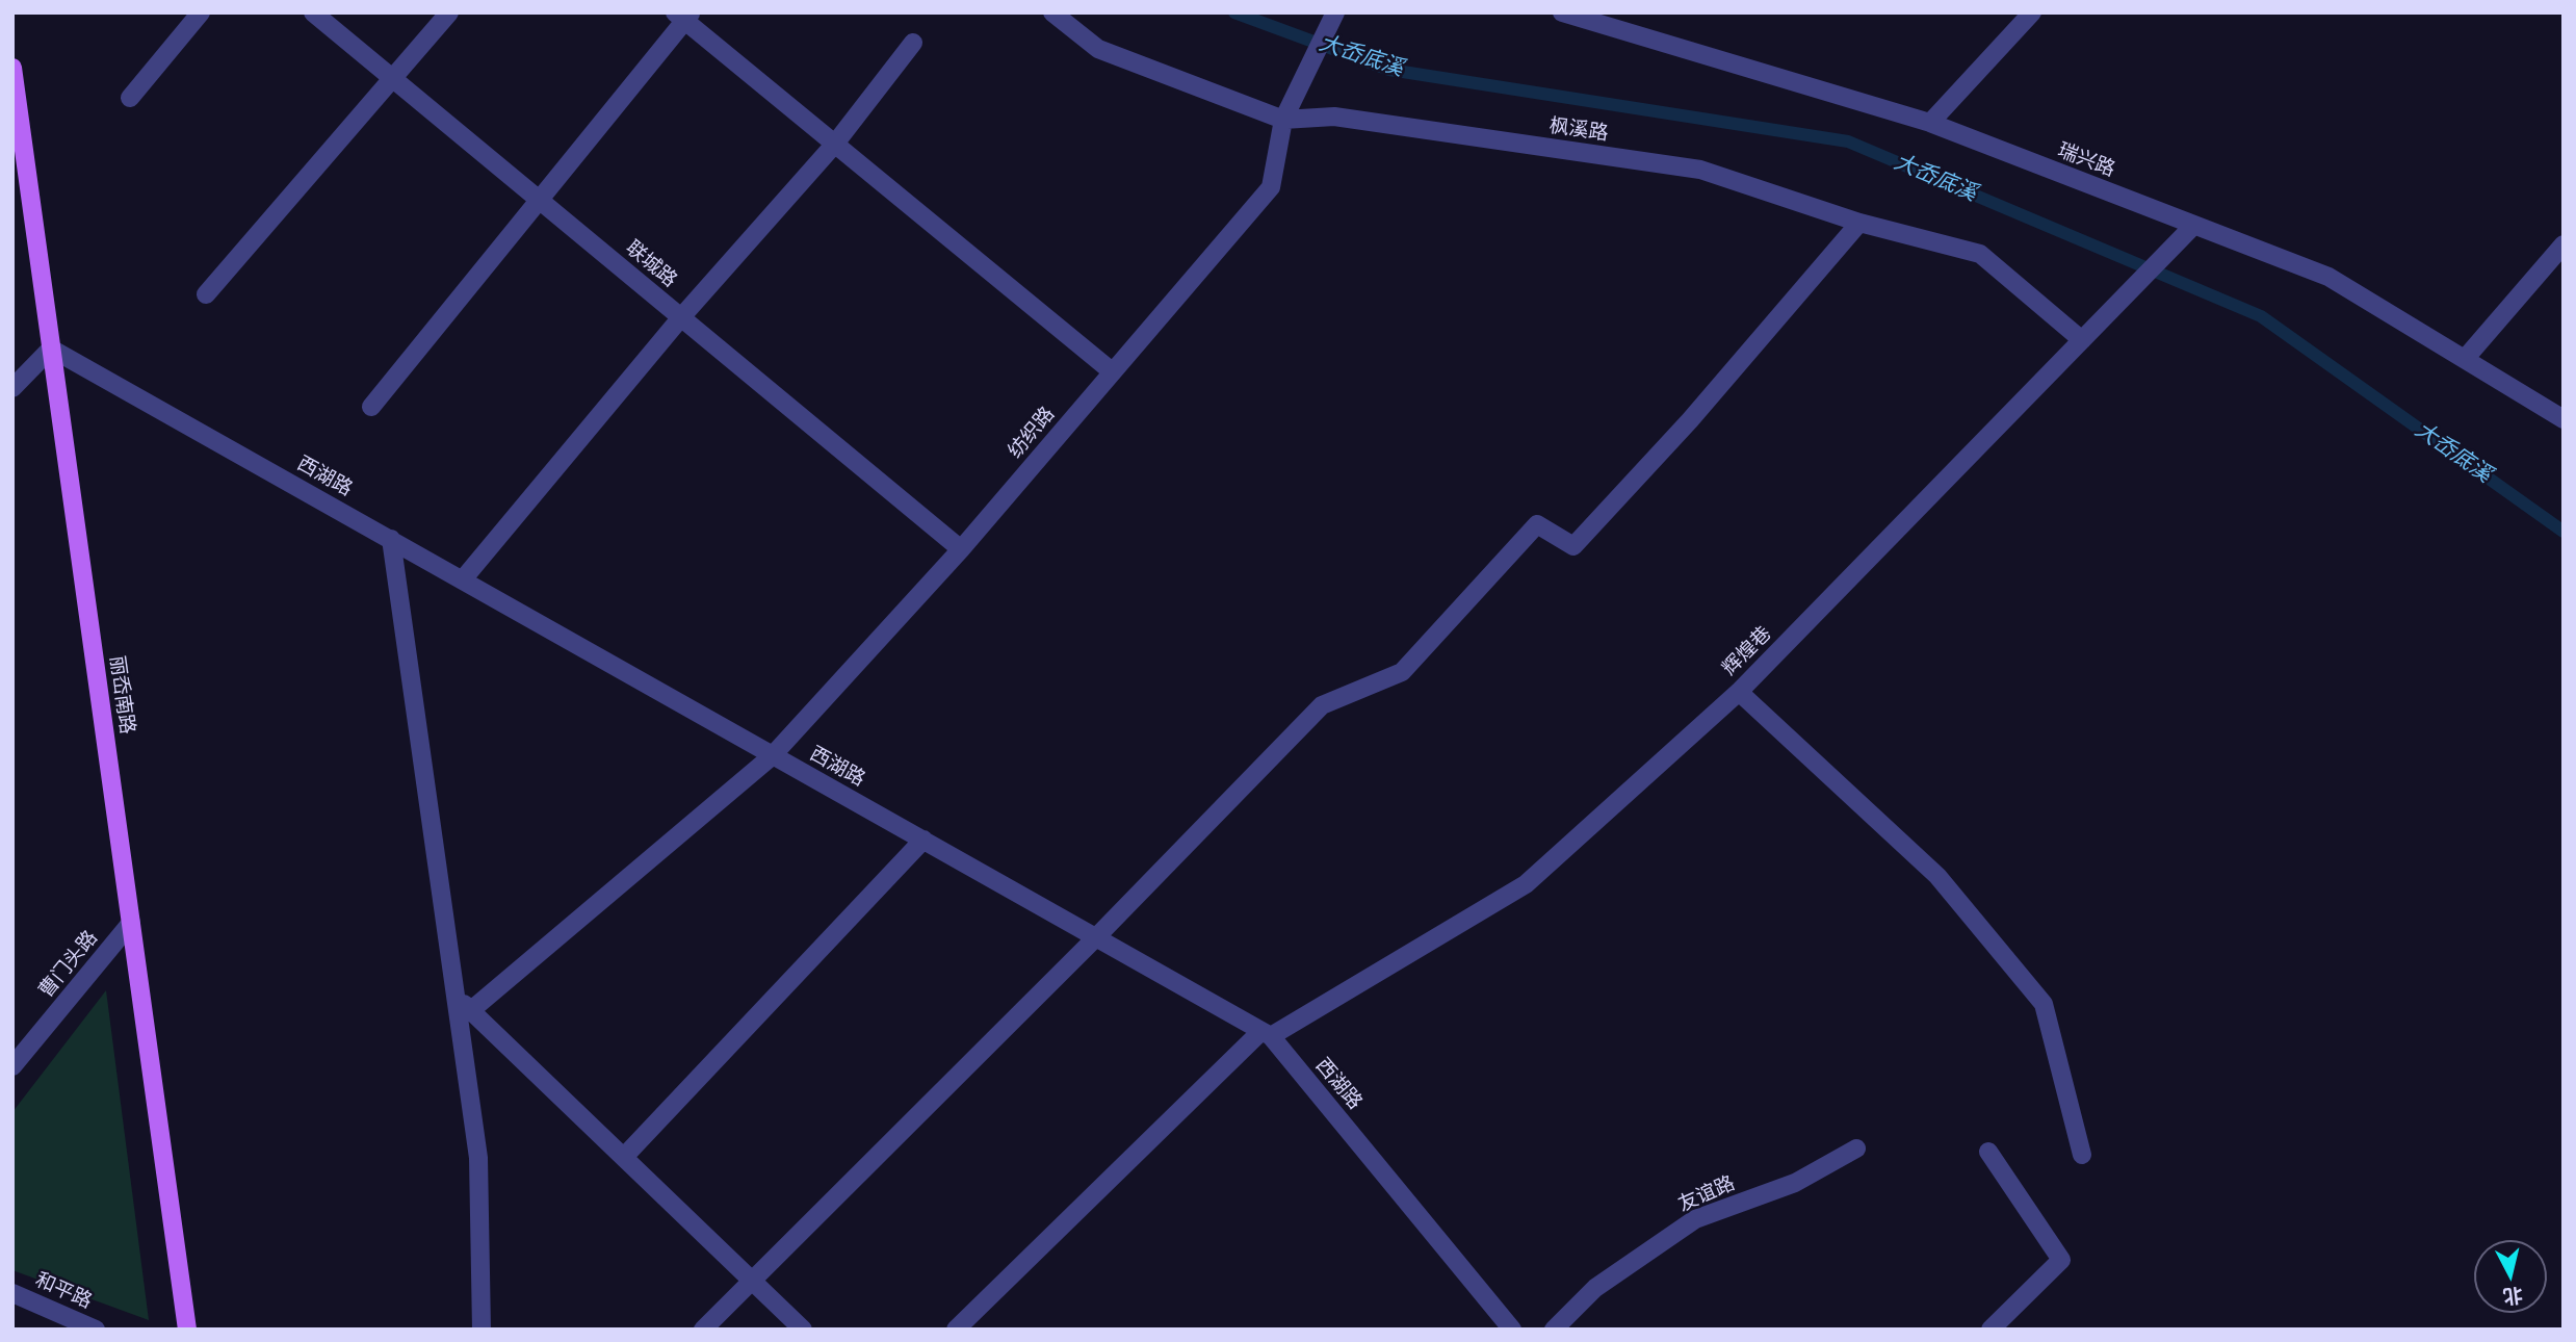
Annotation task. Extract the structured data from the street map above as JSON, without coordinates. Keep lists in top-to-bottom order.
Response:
{
  "streets": {
    "main road": ["丽岙南路"],
    "street": [
      "枫溪路",
      "瑞兴路",
      "联城路",
      "纺织路",
      "西湖路",
      "辉煌巷",
      "曹门头路",
      "友谊路",
      "和平路"
    ]
  },
  "crossings": [
    ["枫溪路", "纺织路"],
    ["枫溪路", "辉煌巷"],
    ["瑞兴路", "辉煌巷"],
    ["联城路", "纺织路"],
    ["纺织路", "西湖路"],
    ["西湖路", "辉煌巷"],
    ["西湖路", "丽岙南路"],
    ["丽岙南路", "曹门头路"]
  ],
  "water": ["大岙底溪"],
  "north": "bottom"
}
